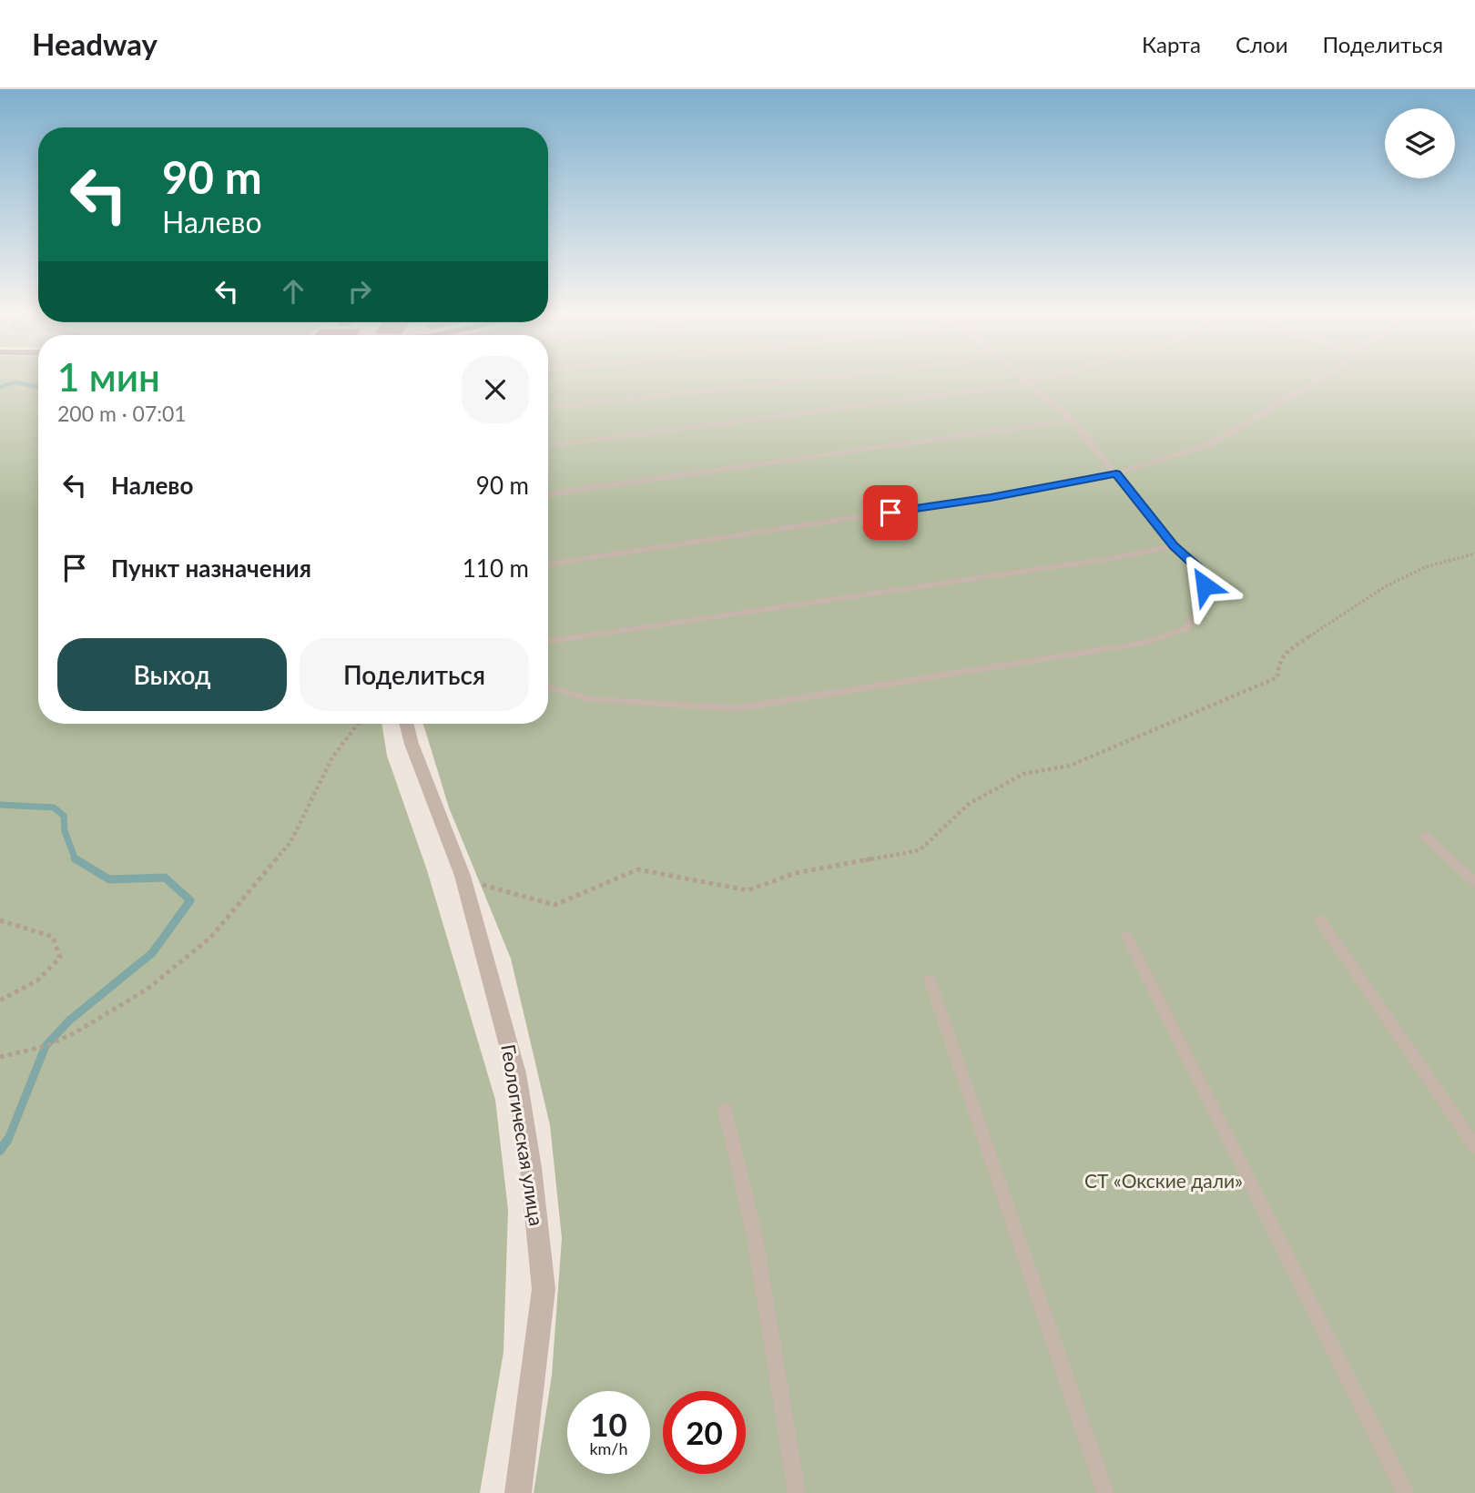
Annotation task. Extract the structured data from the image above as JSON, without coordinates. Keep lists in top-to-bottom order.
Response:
{
  "streets": {
    "street": ["Геологическая улица"]
  },
  "parks": ["СТ «Окские дали»"],
  "page": {
    "header": "Headway",
    "nav": ["Карта", "Слои", "Поделиться"],
    "turn": ["90 m", "Налево"],
    "heading": ["1 мин", "200 m · 07:01"],
    "list": [
      {
        "name": "Налево",
        "value": "90 m"
      },
      {
        "name": "Пункт назначения",
        "value": "110 m"
      }
    ],
    "buttons": ["Выход", "Поделиться"],
    "speed": "10 km/h",
    "limit": "20"
  }
}
